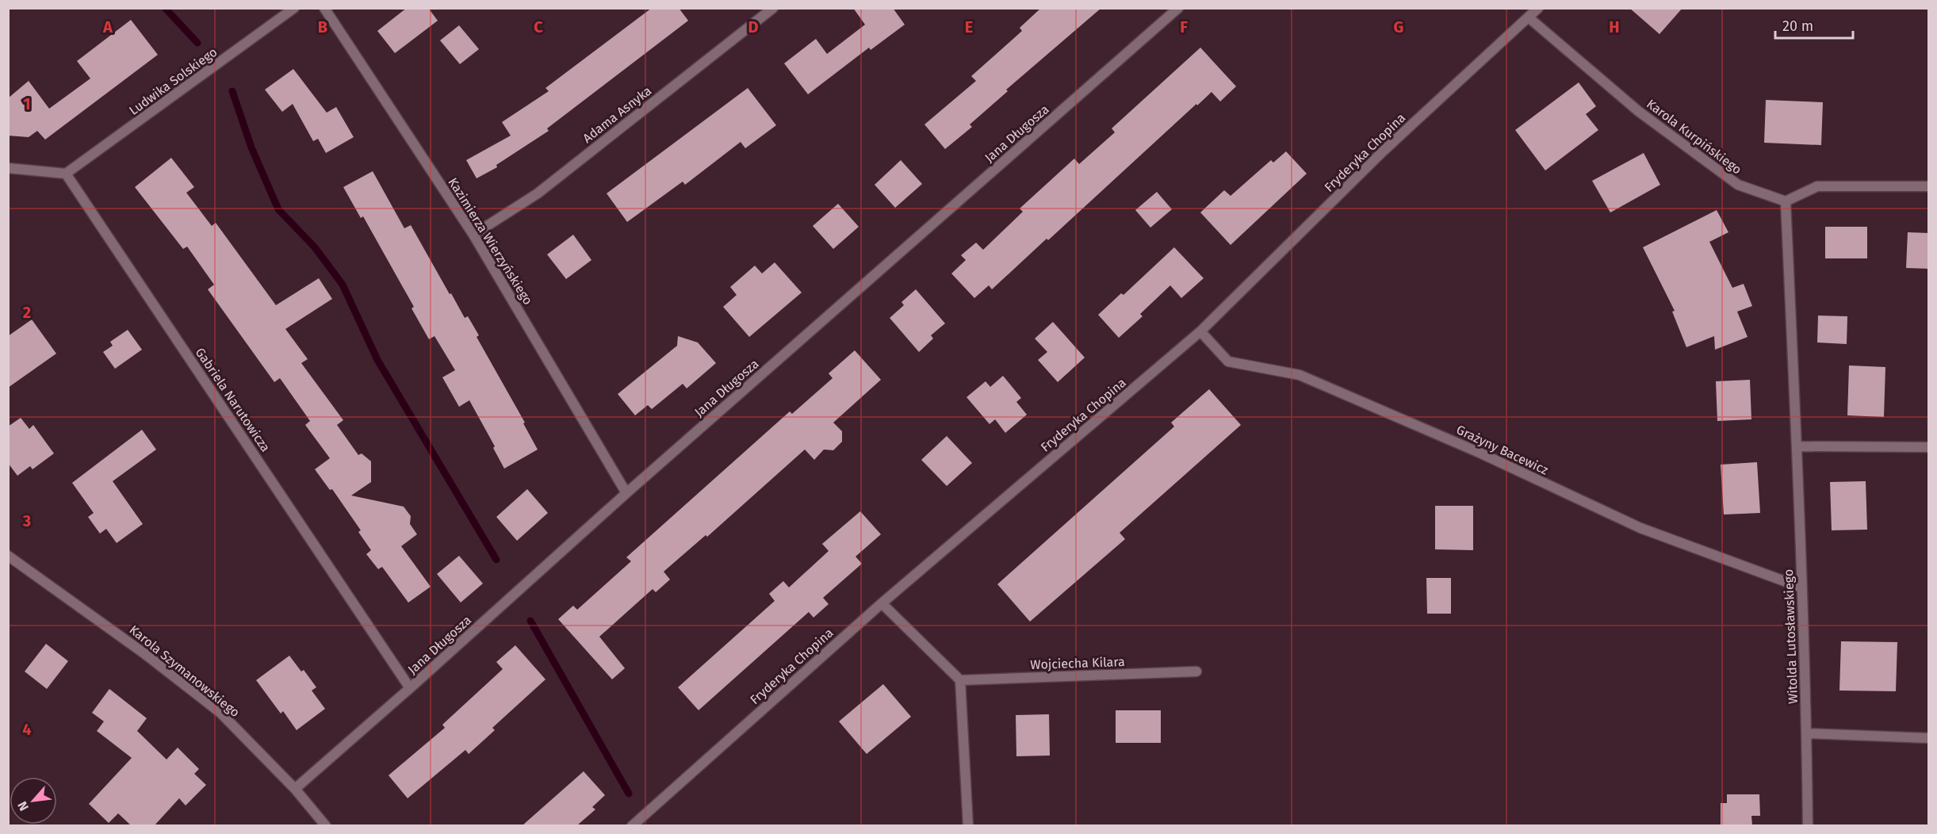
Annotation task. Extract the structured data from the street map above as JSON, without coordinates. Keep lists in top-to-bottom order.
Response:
{
  "streets": {
    "street": [
      "Ludwika Solskiego",
      "Adama Asnyka",
      "Jana Długosza",
      "Karola Kurpińskiego",
      "Fryderyka Chopina",
      "Kazimierza Wierzyńskiego",
      "Gabriela Narutowicza",
      "Grażyny Bacewicz",
      "Witolda Lutosławskiego",
      "Wojciecha Kilara",
      "Karola Szymanowskiego"
    ]
  },
  "crossings": [
    ["Ludwika Solskiego", "Gabriela Narutowicza"],
    ["Adama Asnyka", "Kazimierza Wierzyńskiego"],
    ["Jana Długosza", "Kazimierza Wierzyńskiego"],
    ["Jana Długosza", "Gabriela Narutowicza"],
    ["Jana Długosza", "Karola Szymanowskiego"],
    ["Karola Kurpińskiego", "Fryderyka Chopina"],
    ["Karola Kurpińskiego", "Witolda Lutosławskiego"],
    ["Fryderyka Chopina", "Grażyny Bacewicz"],
    ["Grażyny Bacewicz", "Witolda Lutosławskiego"]
  ],
  "scale_bar": "20 m",
  "north": "bottom left",
  "grid": {
    "columns": [
      "A",
      "B",
      "C",
      "D",
      "E",
      "F",
      "G",
      "H"
    ],
    "rows": [
      "1",
      "2",
      "3",
      "4"
    ]
  }
}
